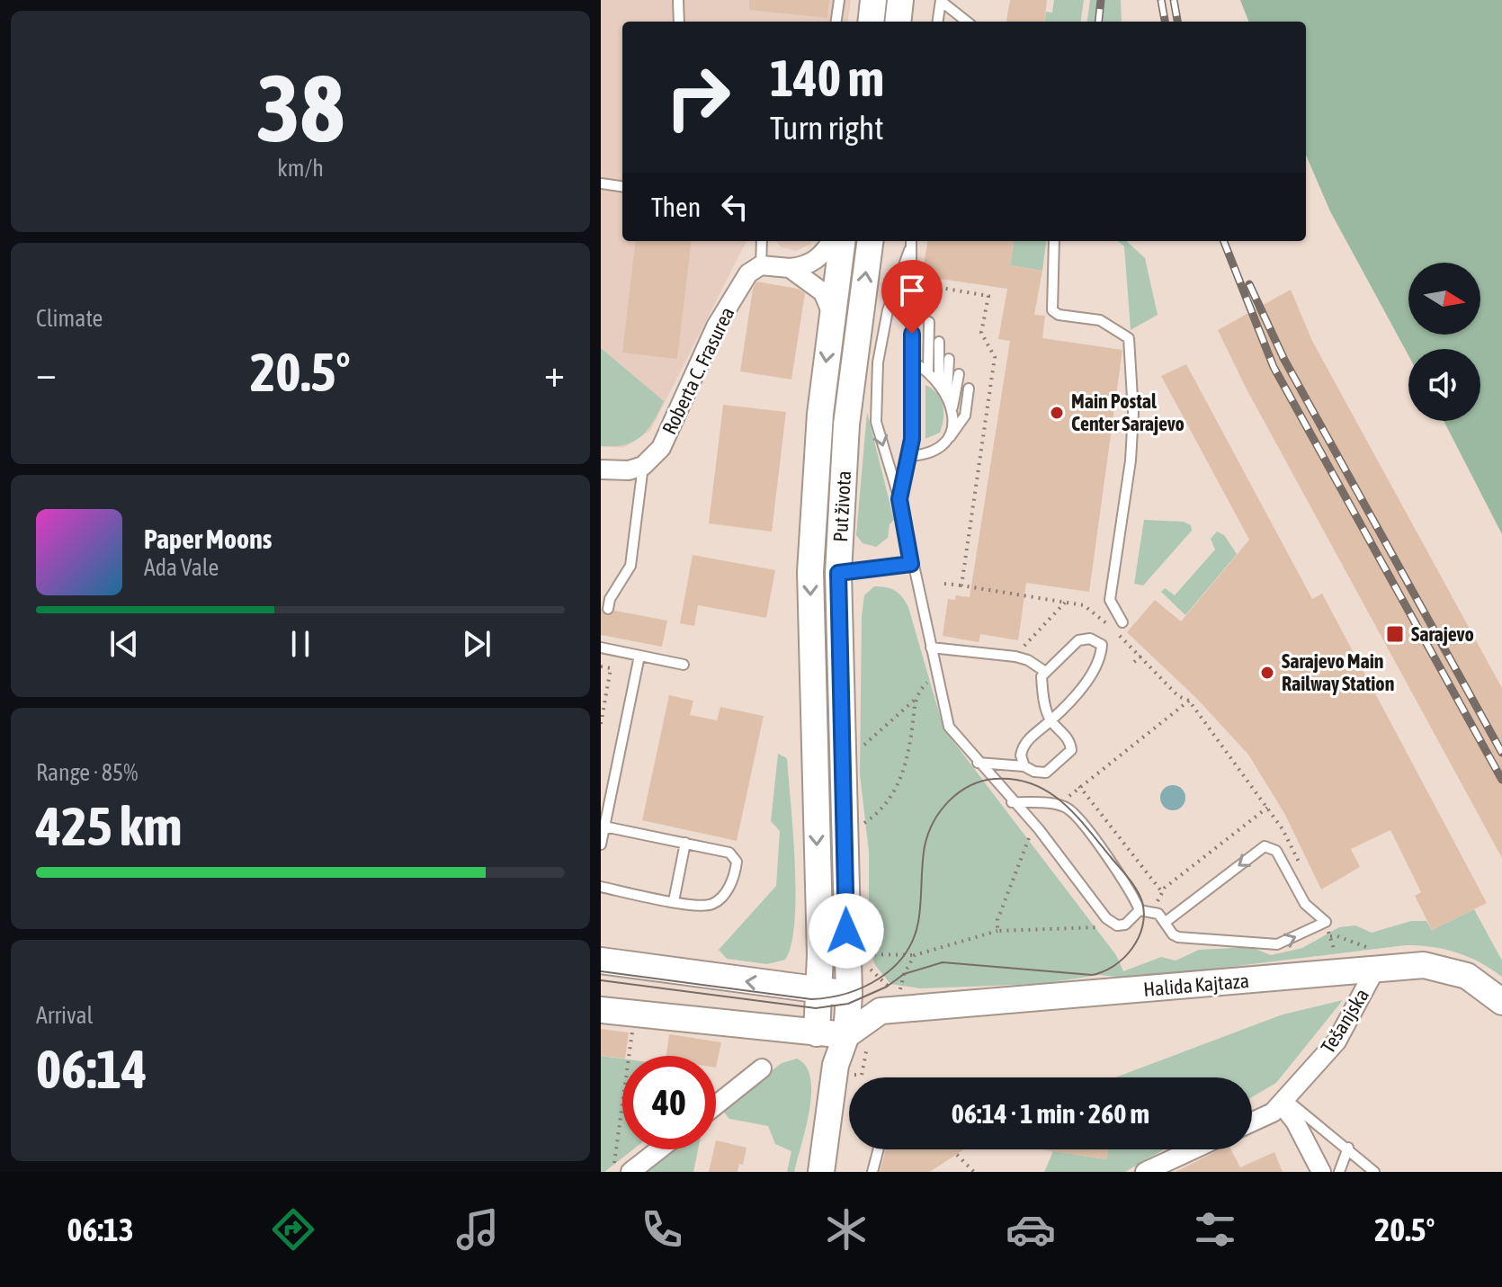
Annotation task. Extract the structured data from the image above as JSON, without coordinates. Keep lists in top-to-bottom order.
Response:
{
  "streets": {
    "street": [
      "Roberta C. Frasurea",
      "Put života",
      "Halida Kajtaza",
      "Tešanjska"
    ]
  },
  "crossings": [
    ["Halida Kajtaza", "Tešanjska"]
  ],
  "places": {
    "other": ["Main Postal Center Sarajevo", "Sarajevo Main Railway Station"],
    "transit": ["Sarajevo"]
  },
  "north": "right",
  "page": {
    "tile": [
      ["38", "km/h"],
      "Climate",
      ["Range · 85%", "425 km"],
      ["Arrival", "06:14"]
    ],
    "turn": ["140 m", "Turn right"],
    "then": "Then",
    "heat": ["−", "20.5°", "+"],
    "song": ["Paper Moons", "Ada Vale"],
    "limit": "40",
    "trip": "06:14 · 1 min · 260 m",
    "tabs": ["06:13", "20.5°"]
  }
}
